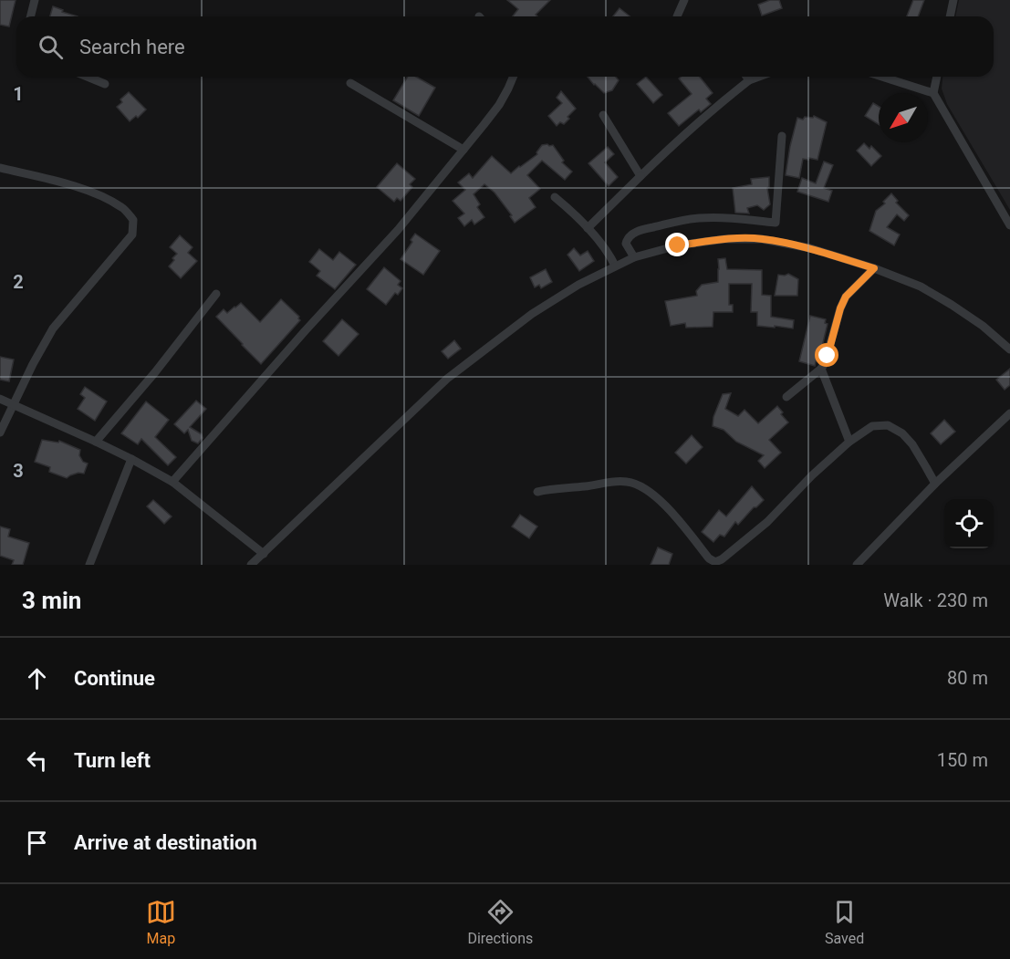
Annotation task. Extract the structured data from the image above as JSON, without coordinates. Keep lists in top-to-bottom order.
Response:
{
  "north": "bottom left",
  "page": {
    "search": "Search here",
    "heading": ["3 min", "Walk · 230 m"],
    "list": [
      ["Continue", "80 m"],
      ["Turn left", "150 m"],
      "Arrive at destination"
    ],
    "nav": ["Map", "Directions", "Saved"]
  },
  "grid": {
    "rows": ["1", "2", "3"]
  }
}
